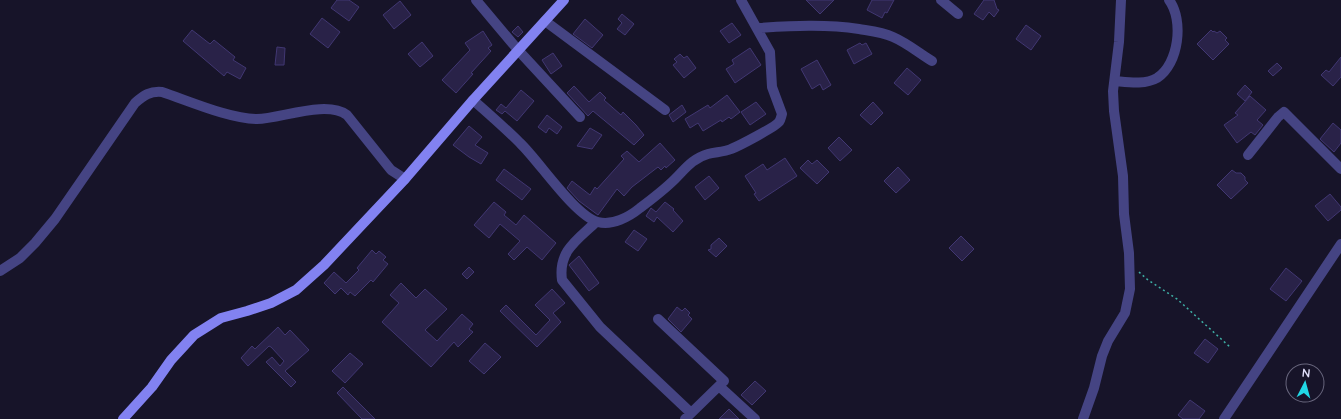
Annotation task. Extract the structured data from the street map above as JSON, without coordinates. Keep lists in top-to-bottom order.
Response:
{
  "north": "top"
}
